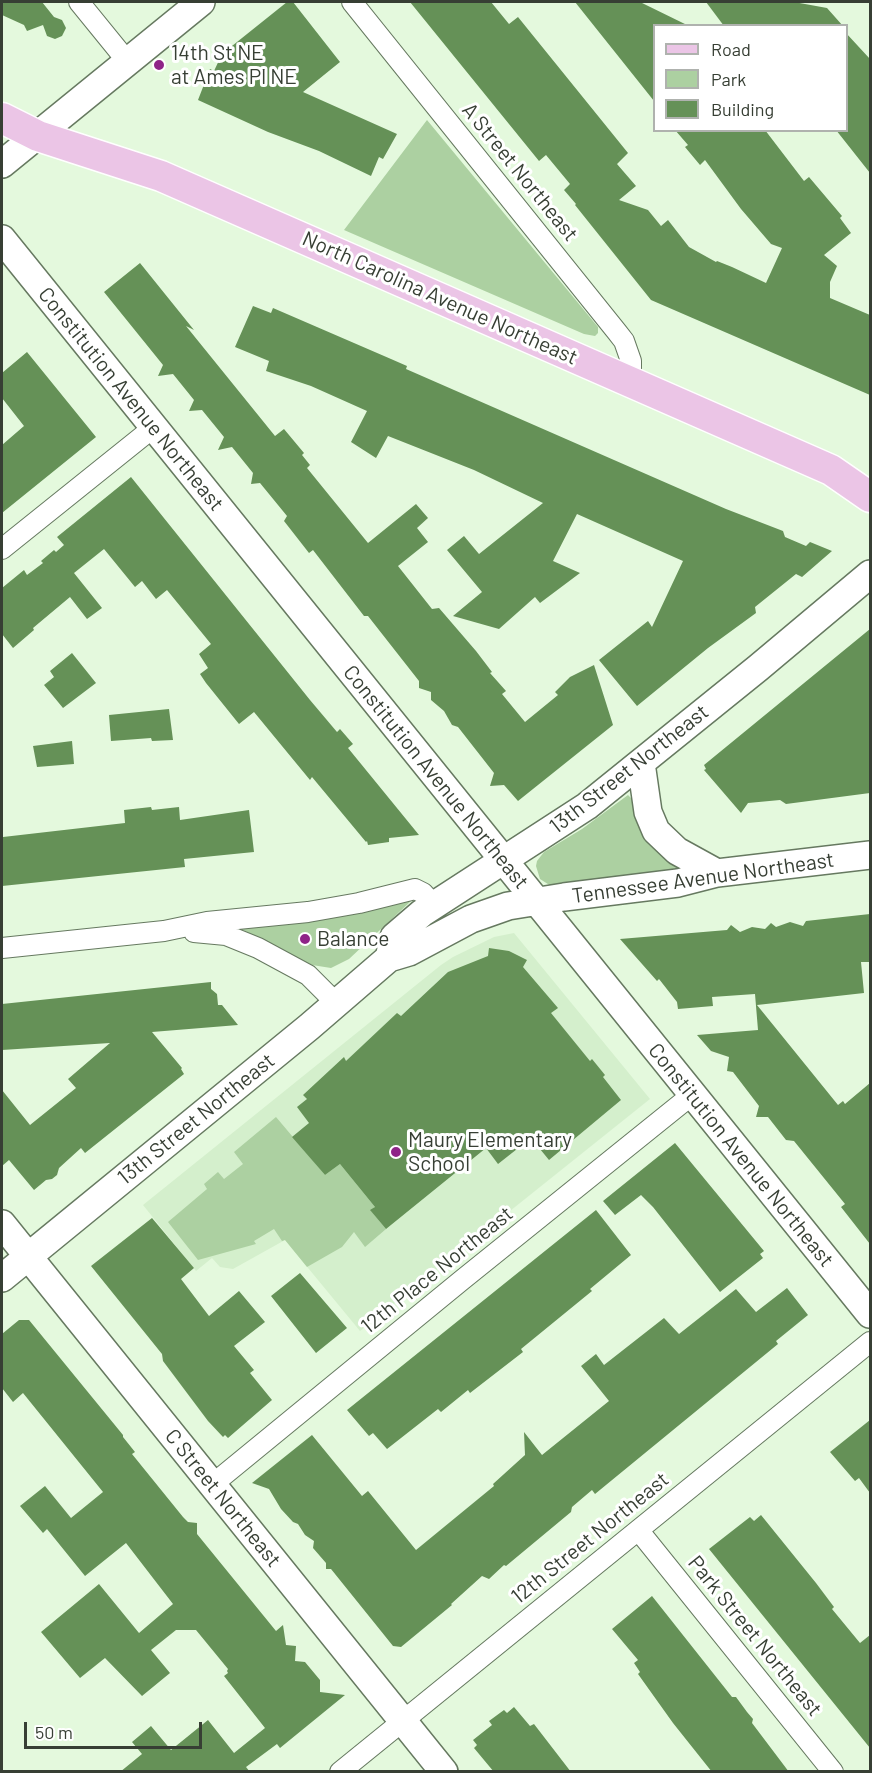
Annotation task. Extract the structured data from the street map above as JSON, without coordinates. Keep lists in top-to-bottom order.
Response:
{
  "streets": {
    "main road": [
      "North Carolina Avenue Northeast",
      "Constitution Avenue Northeast",
      "13th Street Northeast",
      "Tennessee Avenue Northeast",
      "C Street Northeast"
    ],
    "street": [
      "A Street Northeast",
      "12th Place Northeast",
      "12th Street Northeast",
      "Park Street Northeast"
    ]
  },
  "crossings": [
    ["A Street Northeast", "North Carolina Avenue Northeast"],
    ["Constitution Avenue Northeast", "13th Street Northeast"],
    ["Constitution Avenue Northeast", "Tennessee Avenue Northeast"],
    ["Constitution Avenue Northeast", "12th Place Northeast"],
    ["13th Street Northeast", "Tennessee Avenue Northeast"],
    ["13th Street Northeast", "C Street Northeast"],
    ["12th Place Northeast", "C Street Northeast"],
    ["C Street Northeast", "12th Street Northeast"],
    ["12th Street Northeast", "Park Street Northeast"]
  ],
  "places": ["14th St NE at Ames Pl NE", "Balance", "Maury Elementary School"],
  "legend": ["Road", "Park", "Building"],
  "scale_bar": "50 m"
}
